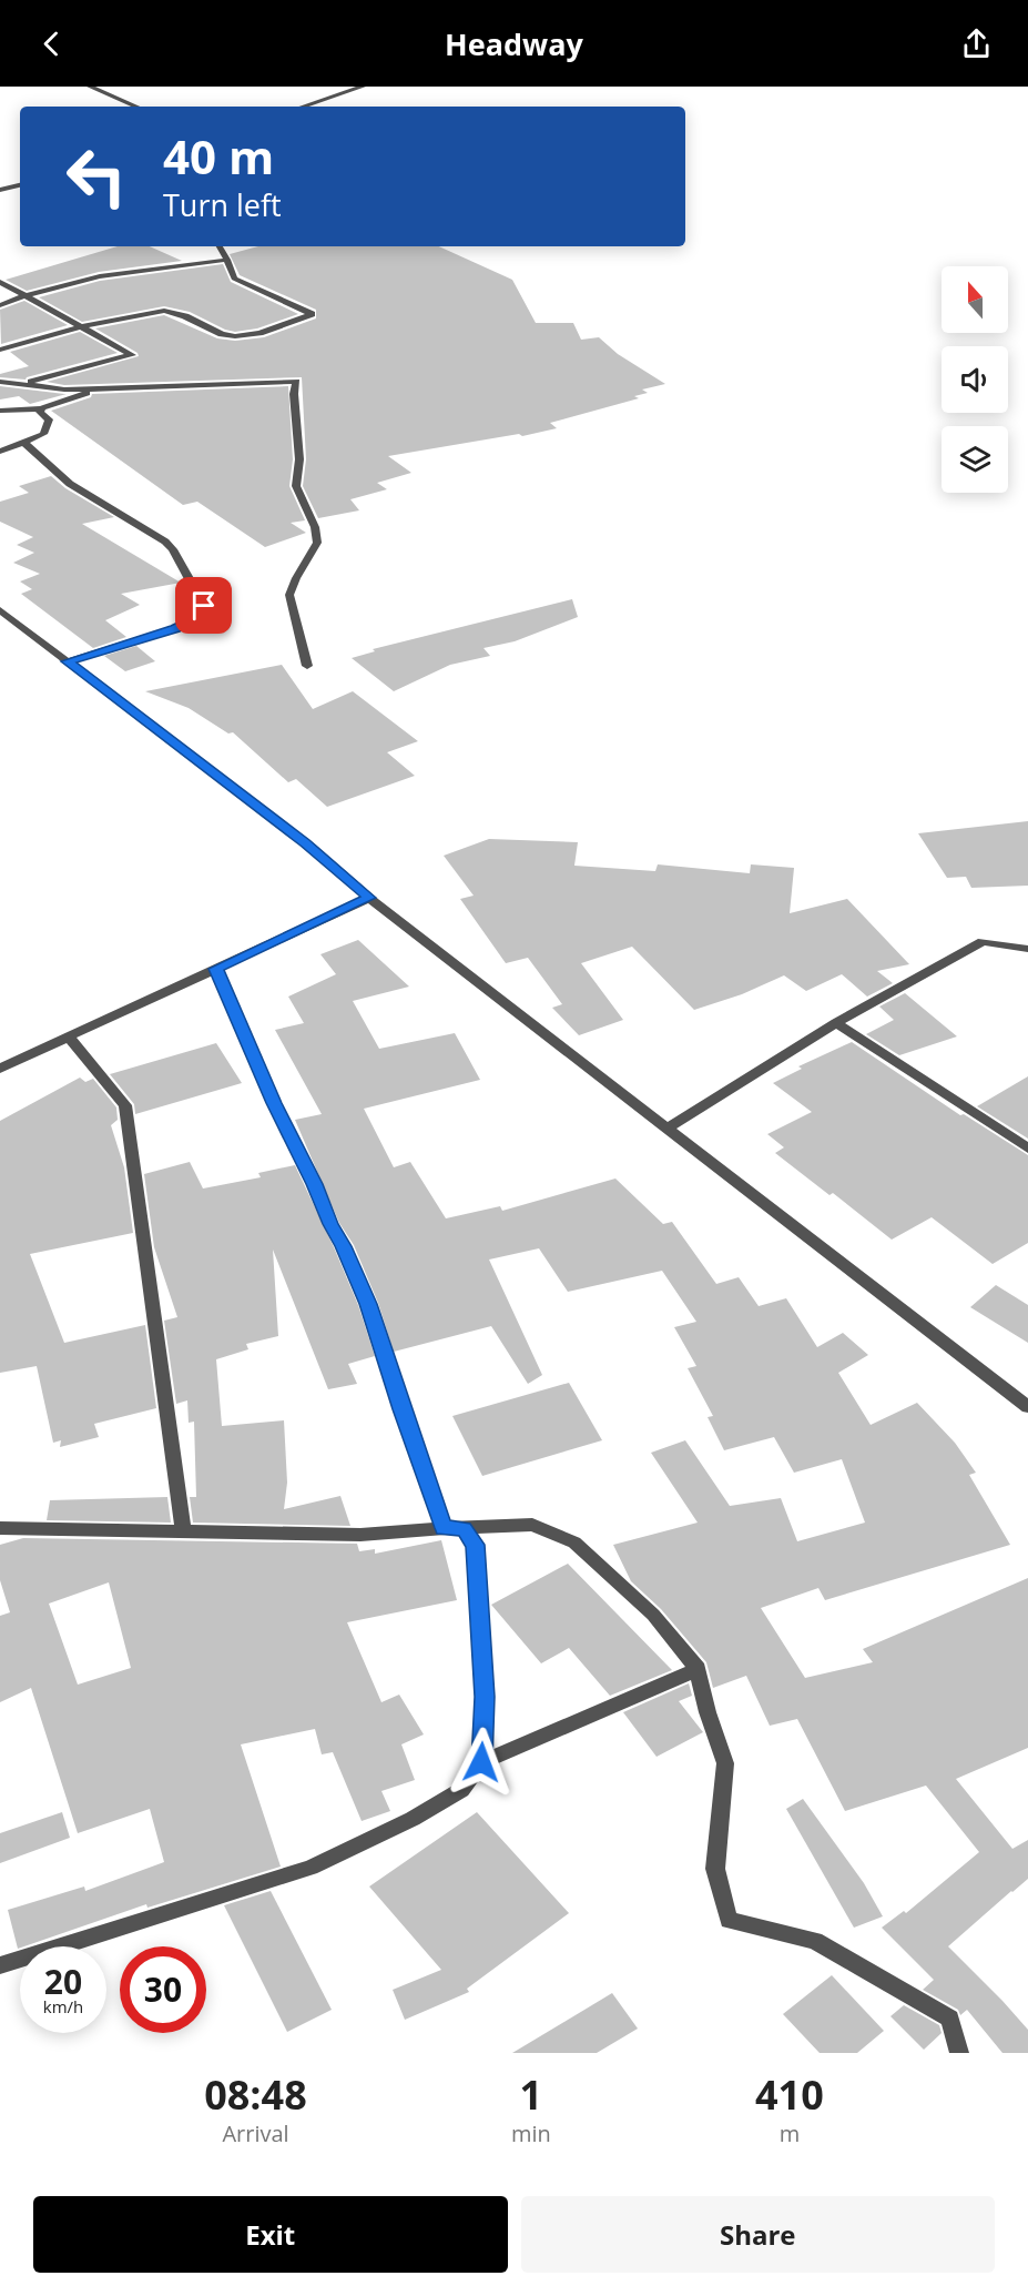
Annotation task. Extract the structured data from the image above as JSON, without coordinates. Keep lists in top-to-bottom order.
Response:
{
  "north": "top",
  "page": {
    "header": "Headway",
    "turn": ["40 m", "Turn left"],
    "speed": "20 km/h",
    "limit": "30",
    "eta": [
      "08:48",
      "Arrival",
      "1",
      "min",
      "410",
      "m"
    ],
    "buttons": ["Exit", "Share"]
  }
}
